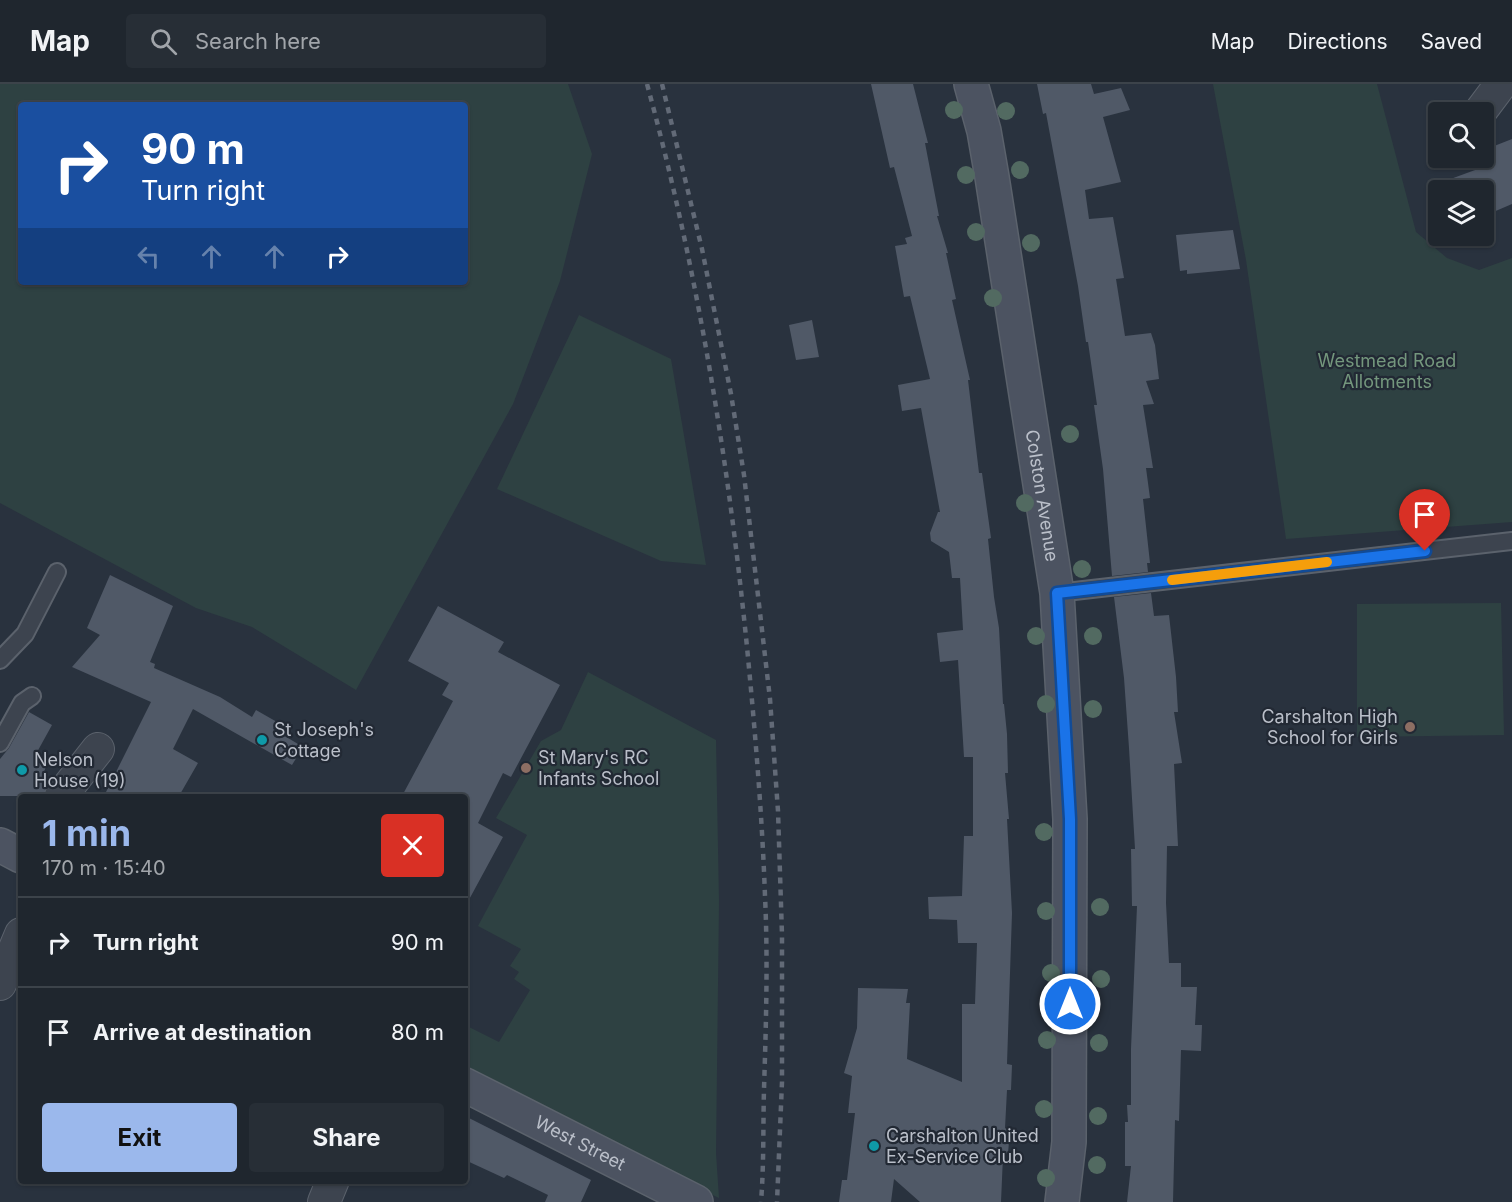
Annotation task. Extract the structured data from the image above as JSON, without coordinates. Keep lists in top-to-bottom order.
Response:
{
  "streets": {
    "street": ["Colston Avenue", "West Street"]
  },
  "parks": ["Westmead Road Allotments"],
  "places": [
    "Carshalton High School for Girls",
    "St Joseph's Cottage",
    "St Mary's RC Infants School",
    "Nelson House (19)",
    "Carshalton United Ex-Service Club"
  ],
  "page": {
    "header": "Map",
    "search": "Search here",
    "nav": ["Map", "Directions", "Saved"],
    "turn": ["90 m", "Turn right"],
    "heading": ["1 min", "170 m · 15:40"],
    "list": [
      {
        "name": "Turn right",
        "value": "90 m"
      },
      {
        "name": "Arrive at destination",
        "value": "80 m"
      }
    ],
    "buttons": ["Exit", "Share"]
  }
}
